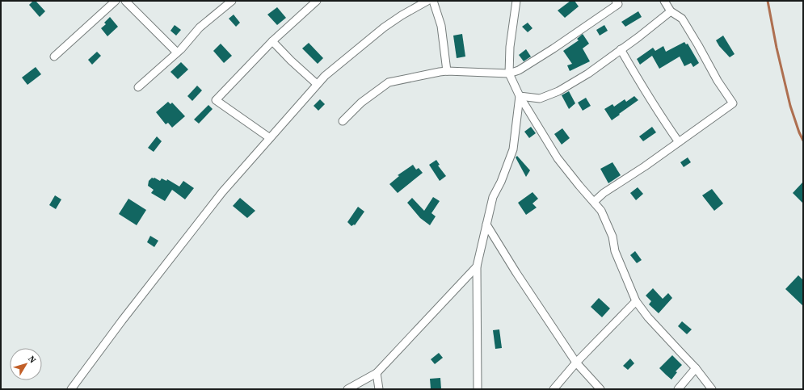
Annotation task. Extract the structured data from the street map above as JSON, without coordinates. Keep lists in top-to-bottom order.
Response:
{
  "north": "top right"
}
